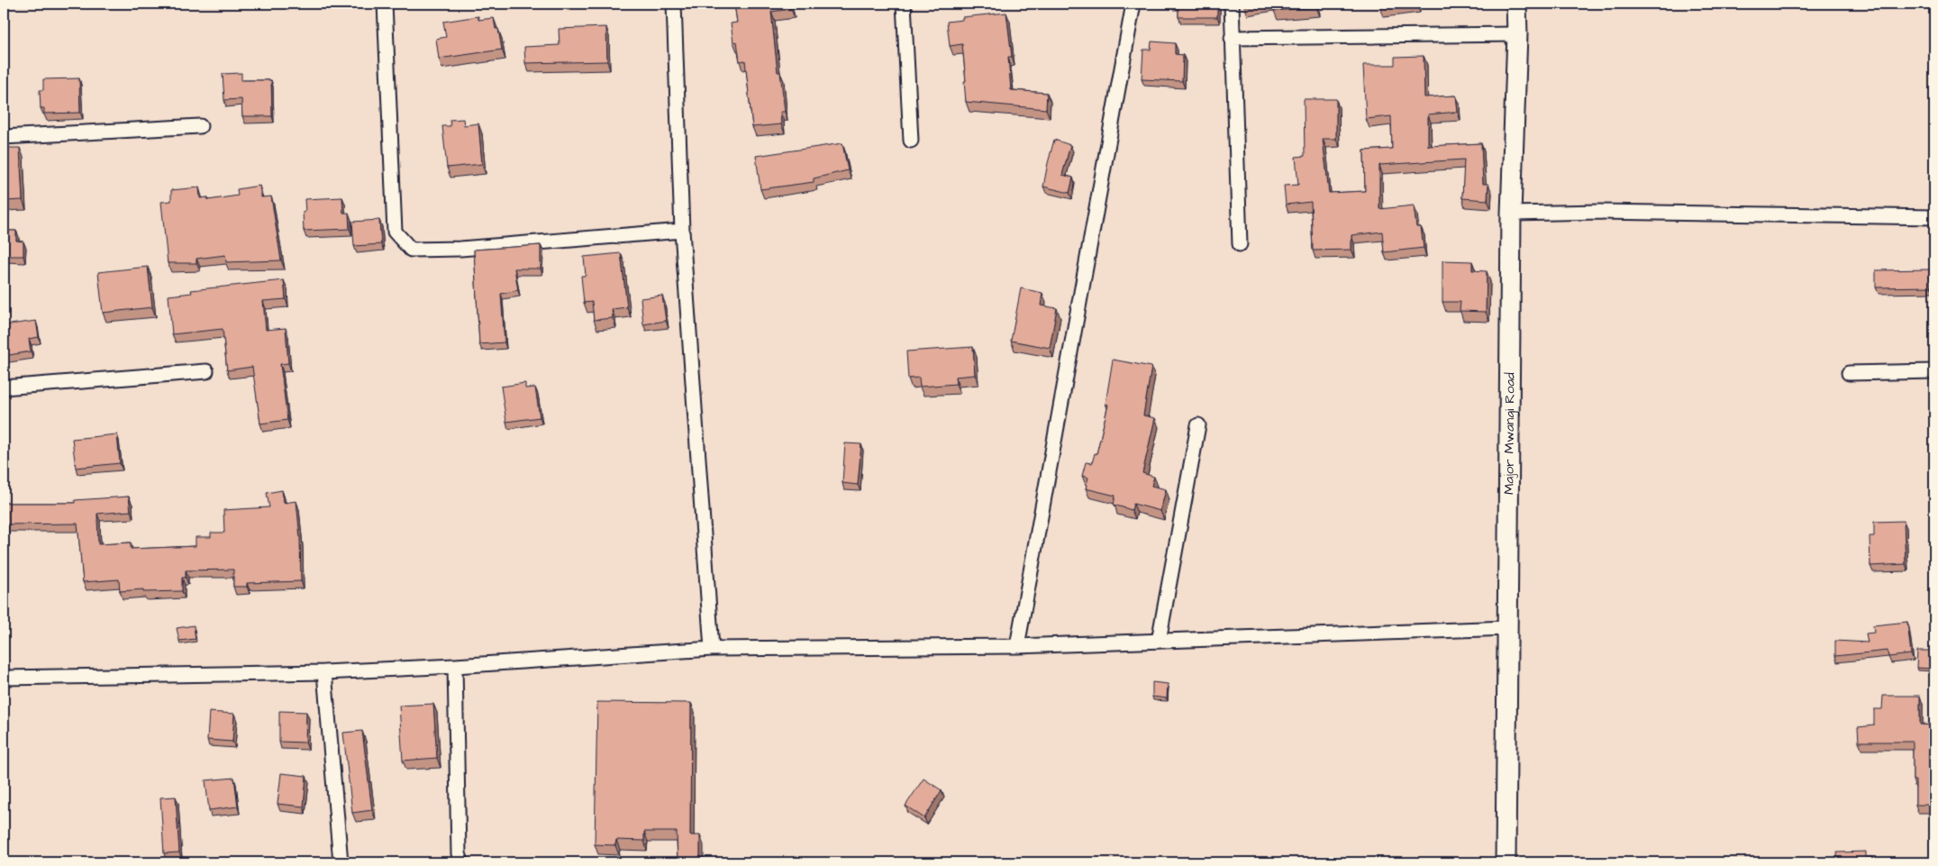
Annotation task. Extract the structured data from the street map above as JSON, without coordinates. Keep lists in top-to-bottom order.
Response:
{
  "streets": {
    "street": ["Major Mwangi Road"]
  }
}
